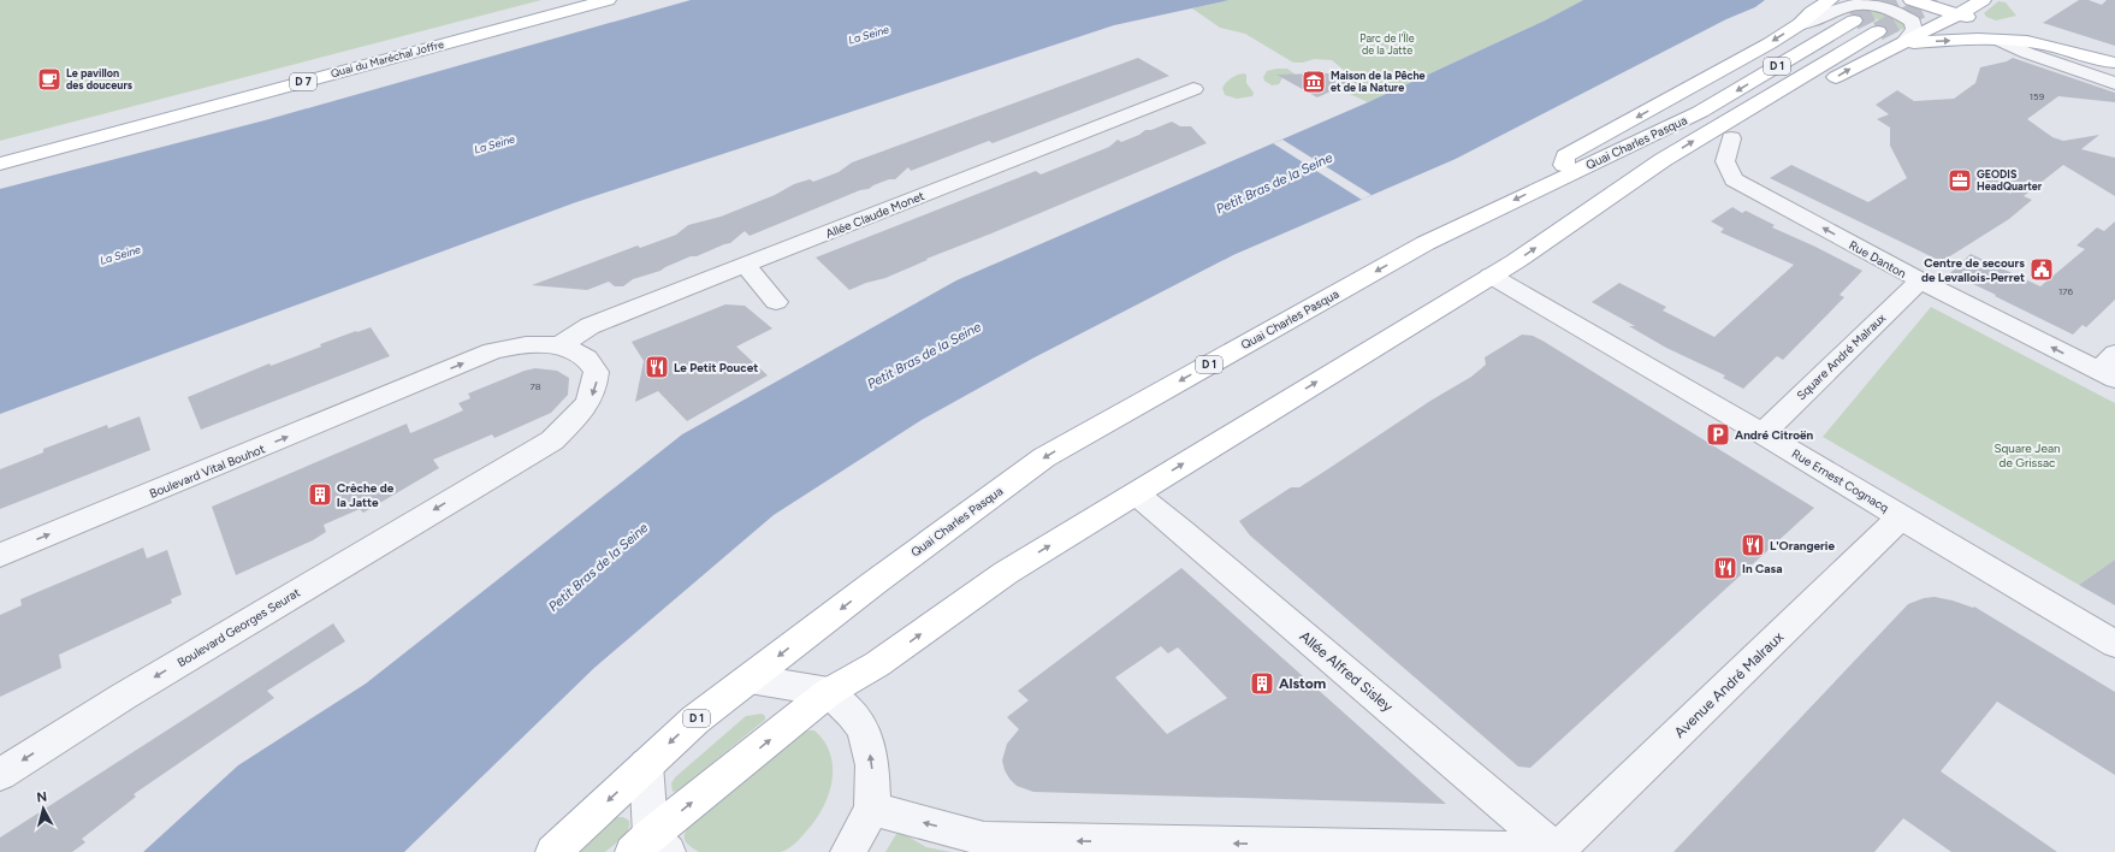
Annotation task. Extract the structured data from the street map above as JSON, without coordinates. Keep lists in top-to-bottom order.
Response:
{
  "streets": {
    "main road": [
      "Quai du Maréchal Joffre",
      "D 1",
      "D 7",
      "Quai Charles Pasqua"
    ],
    "street": [
      "Allée Claude Monet",
      "Rue Danton",
      "Square André Malraux",
      "Boulevard Vital Bouhot",
      "Rue Ernest Cognacq",
      "Boulevard Georges Seurat",
      "Allée Alfred Sisley",
      "Avenue André Malraux"
    ]
  },
  "crossings": [
    ["D 1", "Quai Charles Pasqua"],
    ["Quai Charles Pasqua", "Rue Ernest Cognacq"],
    ["Quai Charles Pasqua", "Allée Alfred Sisley"],
    ["Allée Claude Monet", "Boulevard Vital Bouhot"],
    ["Allée Claude Monet", "Boulevard Georges Seurat"],
    ["Rue Danton", "Square André Malraux"],
    ["Square André Malraux", "Rue Ernest Cognacq"],
    ["Boulevard Vital Bouhot", "Boulevard Georges Seurat"],
    ["Rue Ernest Cognacq", "Avenue André Malraux"],
    ["Allée Alfred Sisley", "Avenue André Malraux"]
  ],
  "one_way": ["Rue Danton", "Boulevard Vital Bouhot", "Boulevard Georges Seurat"],
  "water": ["La Seine", "Petit Bras de la Seine"],
  "parks": ["Parc de l'Île de la Jatte", "Square Jean de Grissac"],
  "places": {
    "cafe": ["Le pavillon des douceurs"],
    "museum": ["Maison de la Pêche et de la Nature"],
    "office": ["GEODIS HeadQuarter"],
    "public building": ["Centre de secours de Levallois-Perret"],
    "restaurant": ["Le Petit Poucet", "L'Orangerie", "In Casa"],
    "parking": ["André Citroën"],
    "building": ["Crèche de la Jatte", "Alstom"]
  },
  "house_numbers": ["159", "176", "78"],
  "north": "top"
}
